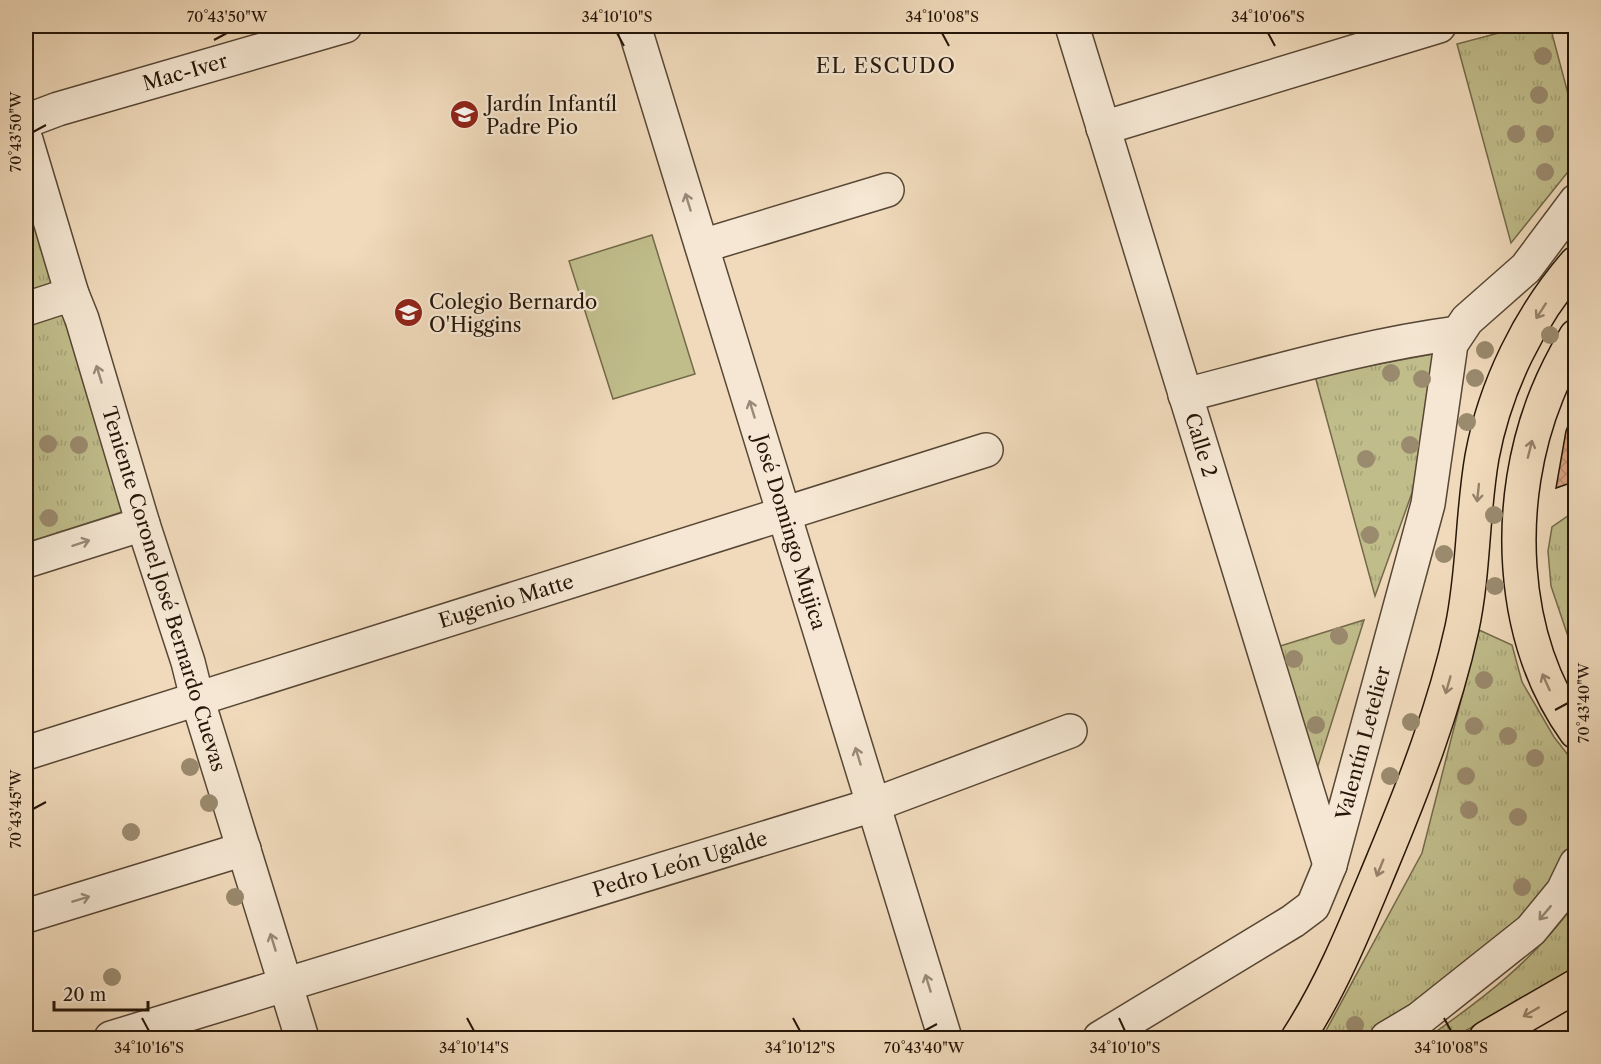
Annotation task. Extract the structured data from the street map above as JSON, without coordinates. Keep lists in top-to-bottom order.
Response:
{
  "streets": {
    "street": [
      "Mac-Iver",
      "Calle 2",
      "José Domingo Mujica",
      "Teniente Coronel José Bernardo Cuevas",
      "Eugenio Matte",
      "Valentín Letelier",
      "Pedro León Ugalde"
    ]
  },
  "crossings": [
    ["Calle 2", "Valentín Letelier"],
    ["José Domingo Mujica", "Eugenio Matte"],
    ["José Domingo Mujica", "Pedro León Ugalde"],
    ["Teniente Coronel José Bernardo Cuevas", "Eugenio Matte"],
    ["Teniente Coronel José Bernardo Cuevas", "Pedro León Ugalde"]
  ],
  "one_way": ["José Domingo Mujica", "Teniente Coronel José Bernardo Cuevas"],
  "districts": ["EL ESCUDO"],
  "places": {
    "school or university": ["Jardín Infantíl Padre Pio", "Colegio Bernardo O'Higgins"]
  },
  "scale_bar": "20 m",
  "coordinates": [
    "70°43'50\"W",
    "34°10'10\"S",
    "34°10'08\"S",
    "34°10'06\"S",
    "70°43'40\"W",
    "70°43'45\"W",
    "34°10'16\"S",
    "34°10'14\"S",
    "34°10'12\"S"
  ]
}
